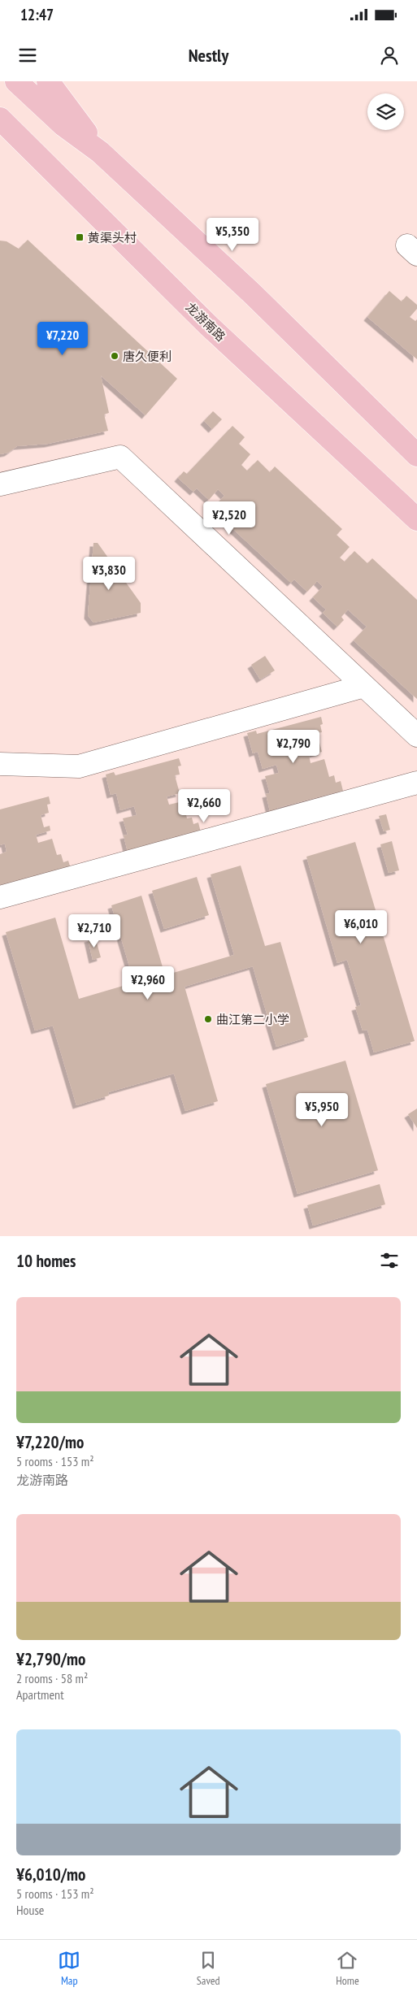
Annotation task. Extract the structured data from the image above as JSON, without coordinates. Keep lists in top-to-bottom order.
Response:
{
  "streets": {
    "main road": ["龙游南路"]
  },
  "places": {
    "transit": ["黄渠头村"],
    "other": ["唐久便利", "曲江第二小学"]
  },
  "page": {
    "status": "12:47",
    "header": "Nestly",
    "price": [
      "¥5,350",
      "¥7,220",
      "¥2,520",
      "¥3,830",
      "¥2,790",
      "¥2,660",
      "¥6,010",
      "¥2,710",
      "¥2,960",
      "¥5,950"
    ],
    "heading": "10 homes",
    "list": [
      {
        "name": "¥7,220/mo",
        "note": "5 rooms · 153 m² · 龙游南路"
      },
      {
        "name": "¥2,790/mo",
        "note": "2 rooms · 58 m² · Apartment"
      },
      {
        "name": "¥6,010/mo",
        "note": "5 rooms · 153 m² · House"
      }
    ],
    "tabs": ["Map", "Saved", "Home"]
  }
}
